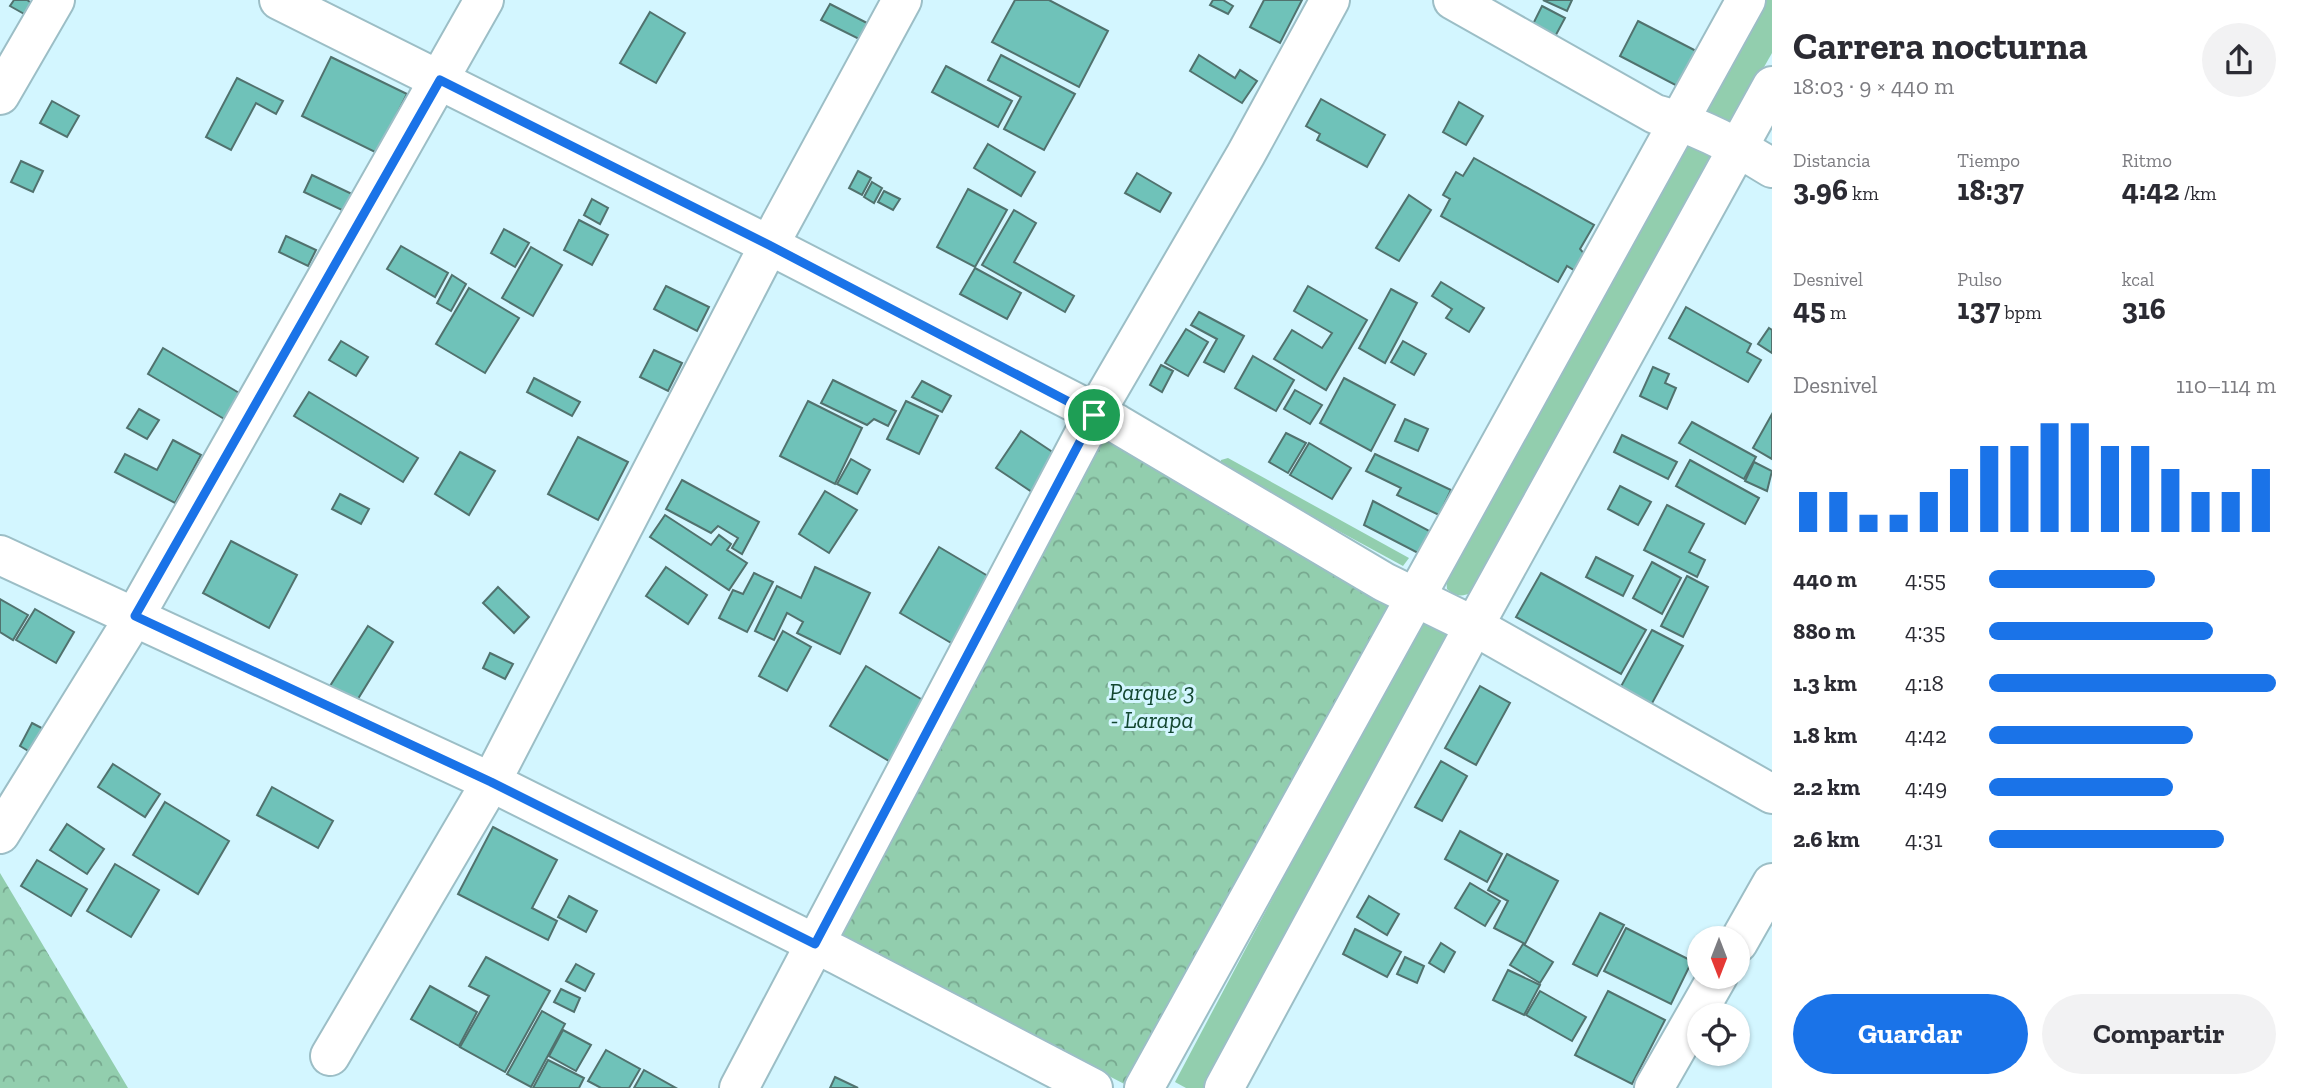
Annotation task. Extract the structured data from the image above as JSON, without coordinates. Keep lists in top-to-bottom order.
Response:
{
  "parks": ["Parque 3 - Larapa"],
  "north": "bottom",
  "page": {
    "heading": ["Carrera nocturna", "18:03 · 9 × 440 m"],
    "stats": [
      ["Distancia", "3.96 km"],
      ["Tiempo", "18:37"],
      ["Ritmo", "4:42 /km"],
      ["Desnivel", "45 m"],
      ["Pulso", "137 bpm"],
      ["kcal", "316"]
    ],
    "chart": ["Desnivel", "110–114 m"],
    "list": [
      {
        "name": "440 m",
        "note": "4:55"
      },
      {
        "name": "880 m",
        "note": "4:35"
      },
      {
        "name": "1.3 km",
        "note": "4:18"
      },
      {
        "name": "1.8 km",
        "note": "4:42"
      },
      {
        "name": "2.2 km",
        "note": "4:49"
      },
      {
        "name": "2.6 km",
        "note": "4:31"
      }
    ],
    "buttons": ["Guardar", "Compartir"]
  }
}
